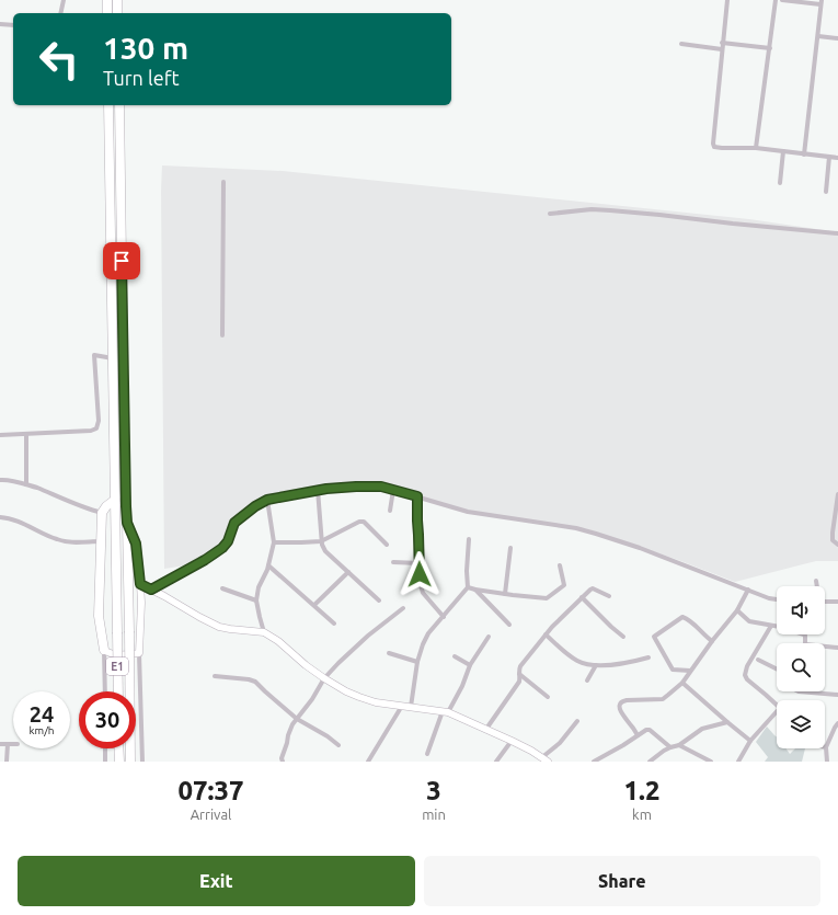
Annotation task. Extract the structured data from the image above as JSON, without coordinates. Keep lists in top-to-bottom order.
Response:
{
  "streets": {
    "highway": ["E1"]
  },
  "page": {
    "turn": ["130 m", "Turn left"],
    "speed": "24 km/h",
    "limit": "30",
    "eta": [
      "07:37",
      "Arrival",
      "3",
      "min",
      "1.2",
      "km"
    ],
    "buttons": ["Exit", "Share"]
  }
}
